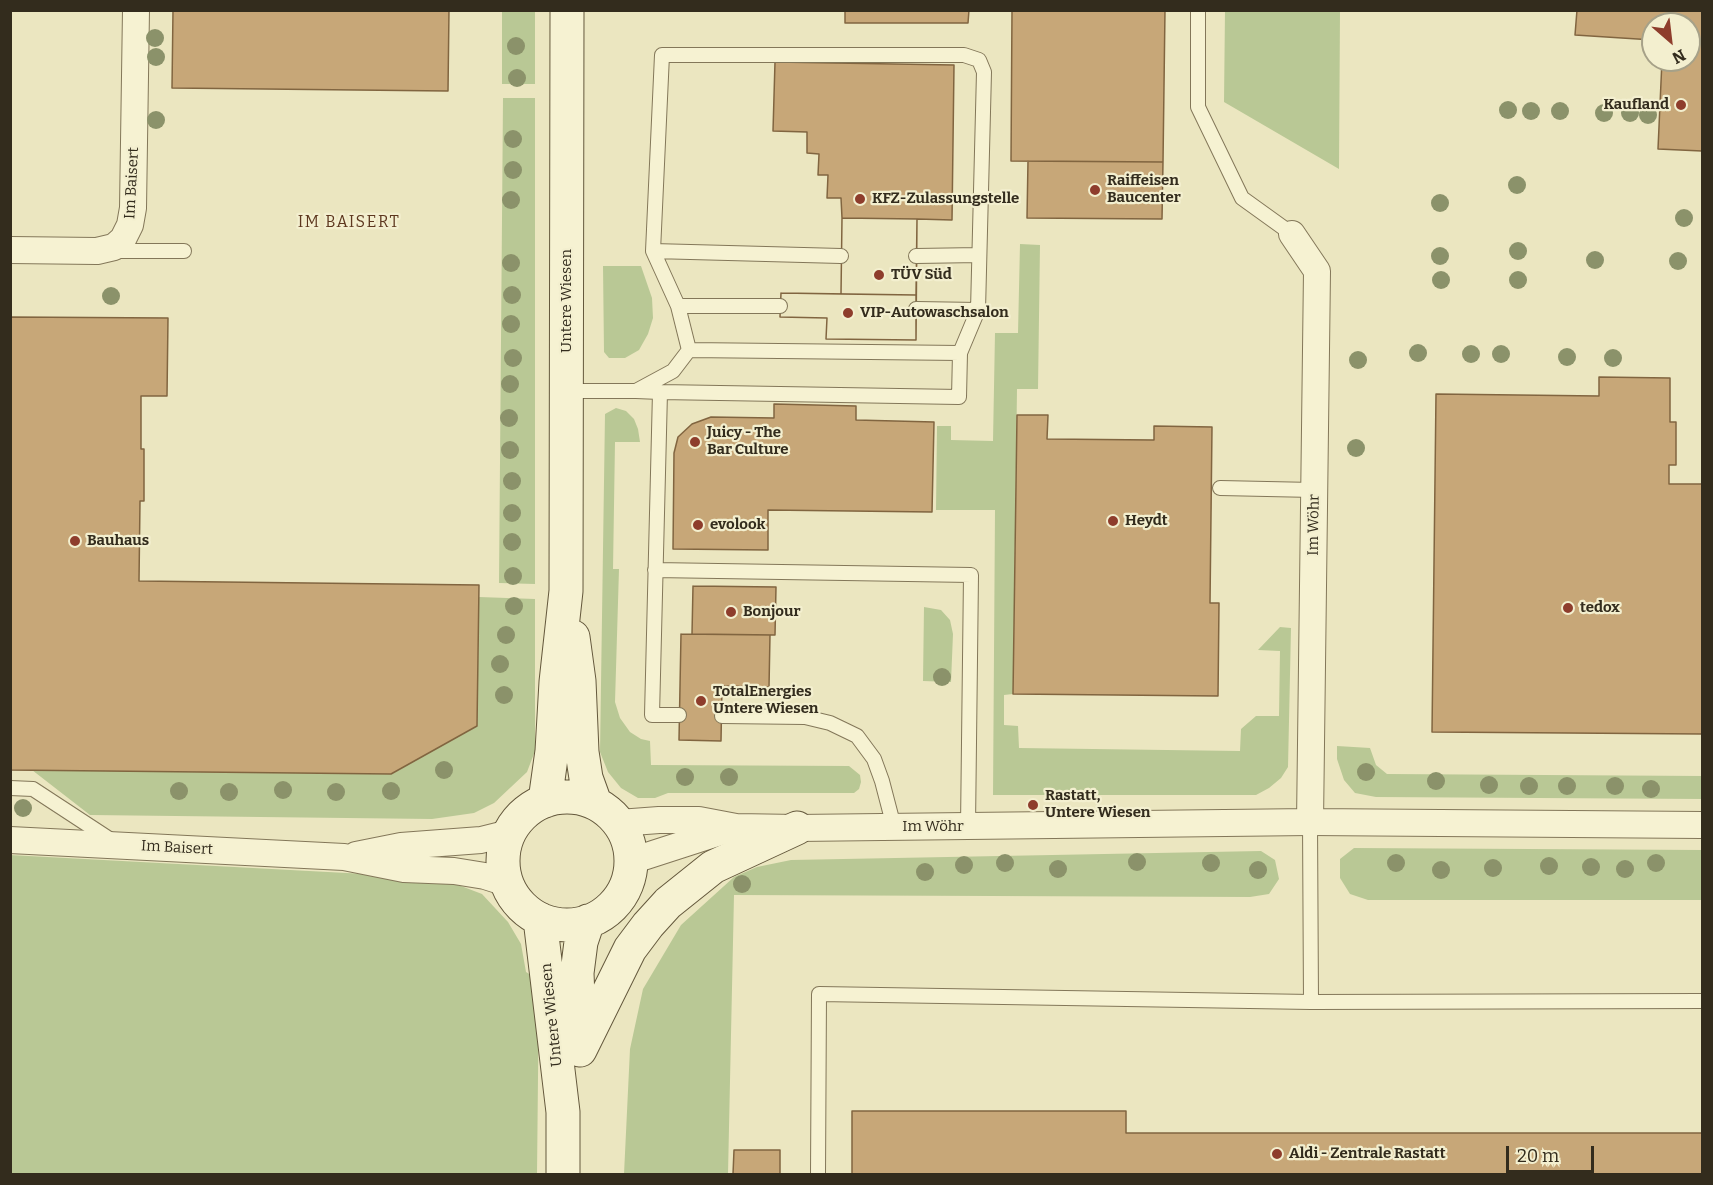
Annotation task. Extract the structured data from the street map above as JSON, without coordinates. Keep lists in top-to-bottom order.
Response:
{
  "streets": {
    "street": ["Im Baisert", "Untere Wiesen", "Im Wöhr"]
  },
  "crossings": [
    ["Im Baisert", "Untere Wiesen"],
    ["Im Baisert", "Im Wöhr"],
    ["Untere Wiesen", "Im Wöhr"]
  ],
  "districts": ["IM BAISERT"],
  "places": [
    "Kaufland",
    "Raiffeisen Baucenter",
    "KFZ-Zulassungstelle",
    "TÜV Süd",
    "VIP-Autowaschsalon",
    "Juicy - The Bar Culture",
    "Heydt",
    "evolook",
    "Bauhaus",
    "tedox",
    "Bonjour",
    "TotalEnergies Untere Wiesen",
    "Rastatt, Untere Wiesen",
    "Aldi - Zentrale Rastatt"
  ],
  "scale_bar": "20 m",
  "north": "bottom right"
}
